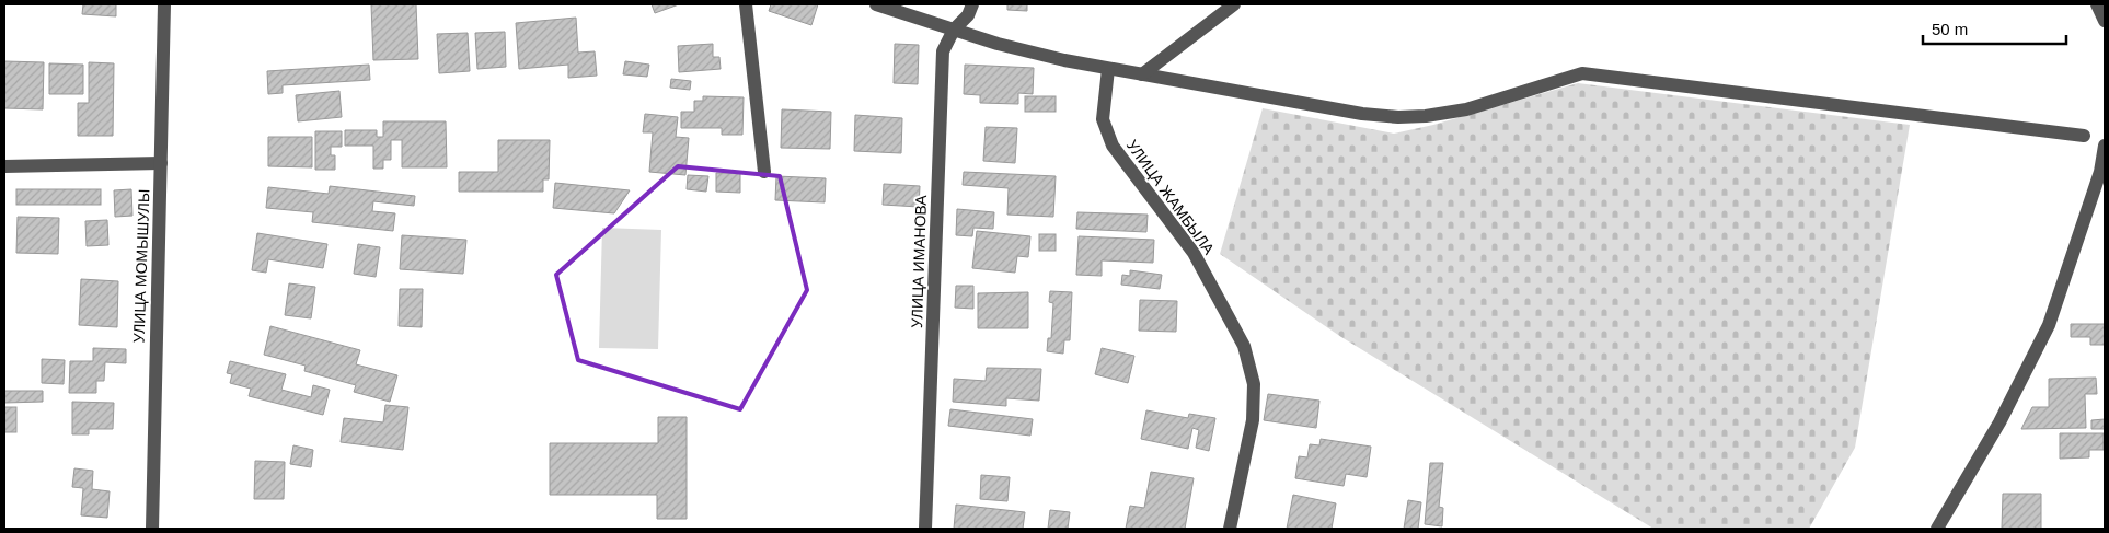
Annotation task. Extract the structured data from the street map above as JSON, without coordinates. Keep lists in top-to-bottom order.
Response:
{
  "streets": {
    "street": ["УЛИЦА ЖАМБЫЛА", "УЛИЦА ИМАНОВА", "УЛИЦА МОМЫШУЛЫ"]
  },
  "scale_bar": "50 m"
}
